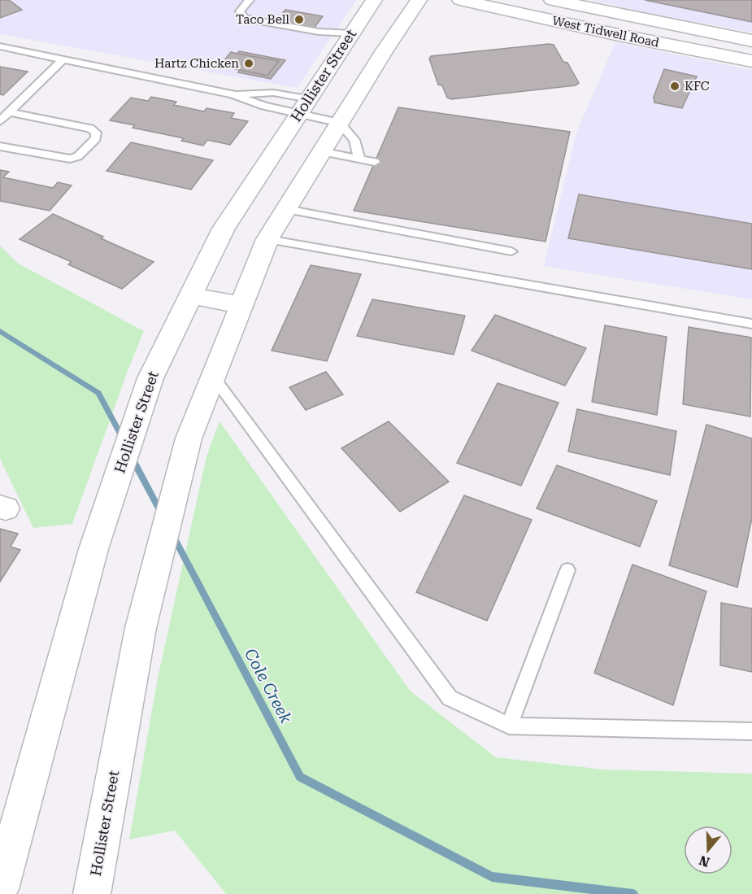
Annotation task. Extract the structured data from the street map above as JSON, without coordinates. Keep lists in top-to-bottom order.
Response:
{
  "streets": {
    "main road": ["West Tidwell Road", "Hollister Street"]
  },
  "water": ["Cole Creek"],
  "places": ["Taco Bell", "Hartz Chicken", "KFC"],
  "north": "bottom"
}
